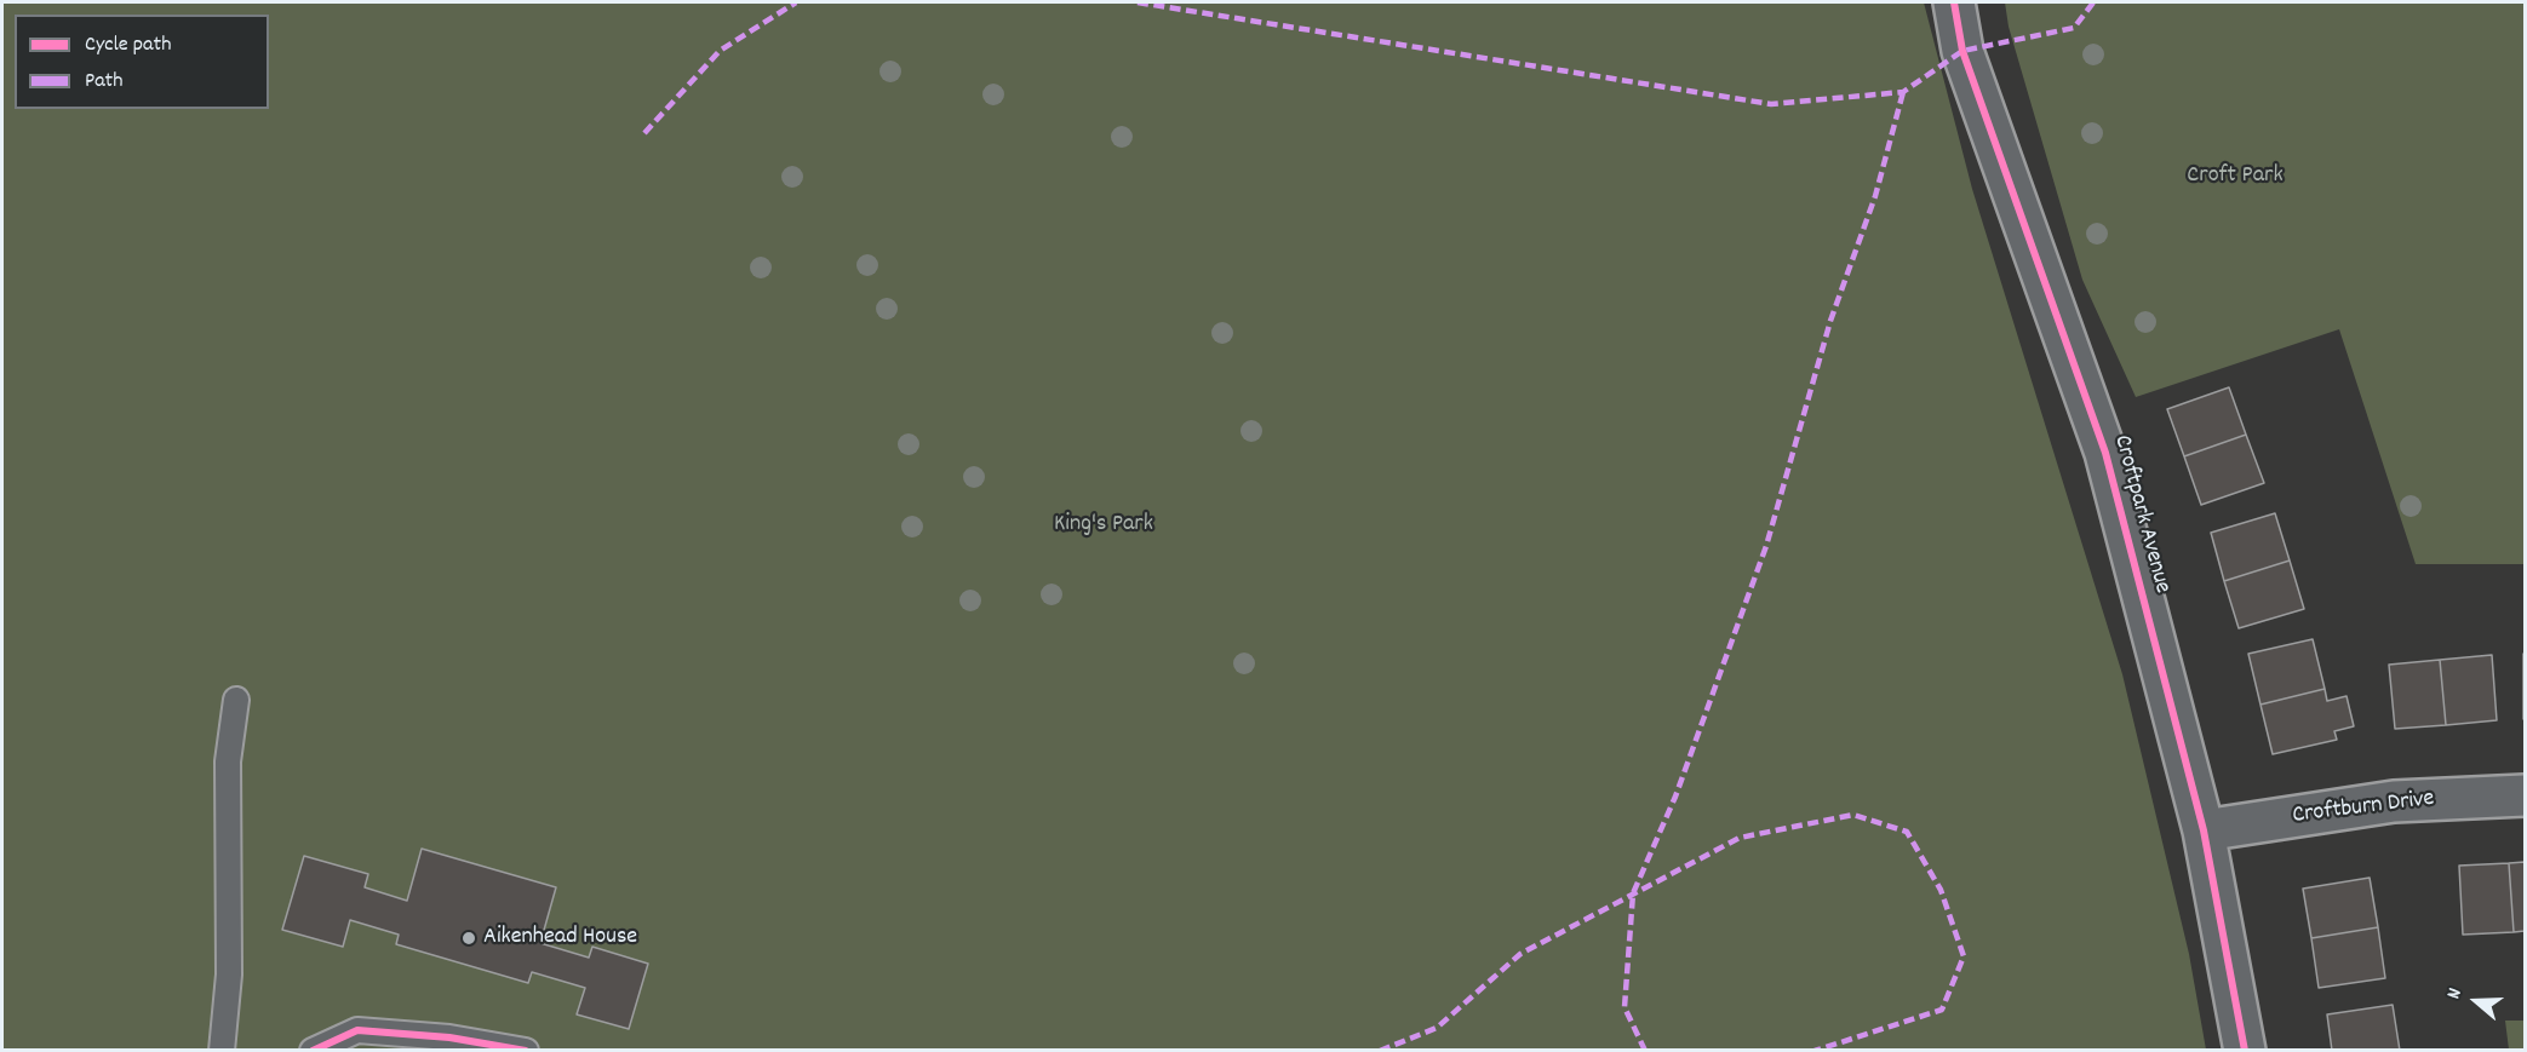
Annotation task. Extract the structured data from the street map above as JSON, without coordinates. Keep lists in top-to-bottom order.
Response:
{
  "streets": {
    "street": ["Croftpark Avenue", "Croftburn Drive"]
  },
  "crossings": [
    ["Croftpark Avenue", "Croftburn Drive"]
  ],
  "parks": ["Croft Park", "King's Park"],
  "places": ["Aikenhead House"],
  "legend": ["Cycle path", "Path"],
  "north": "left"
}
